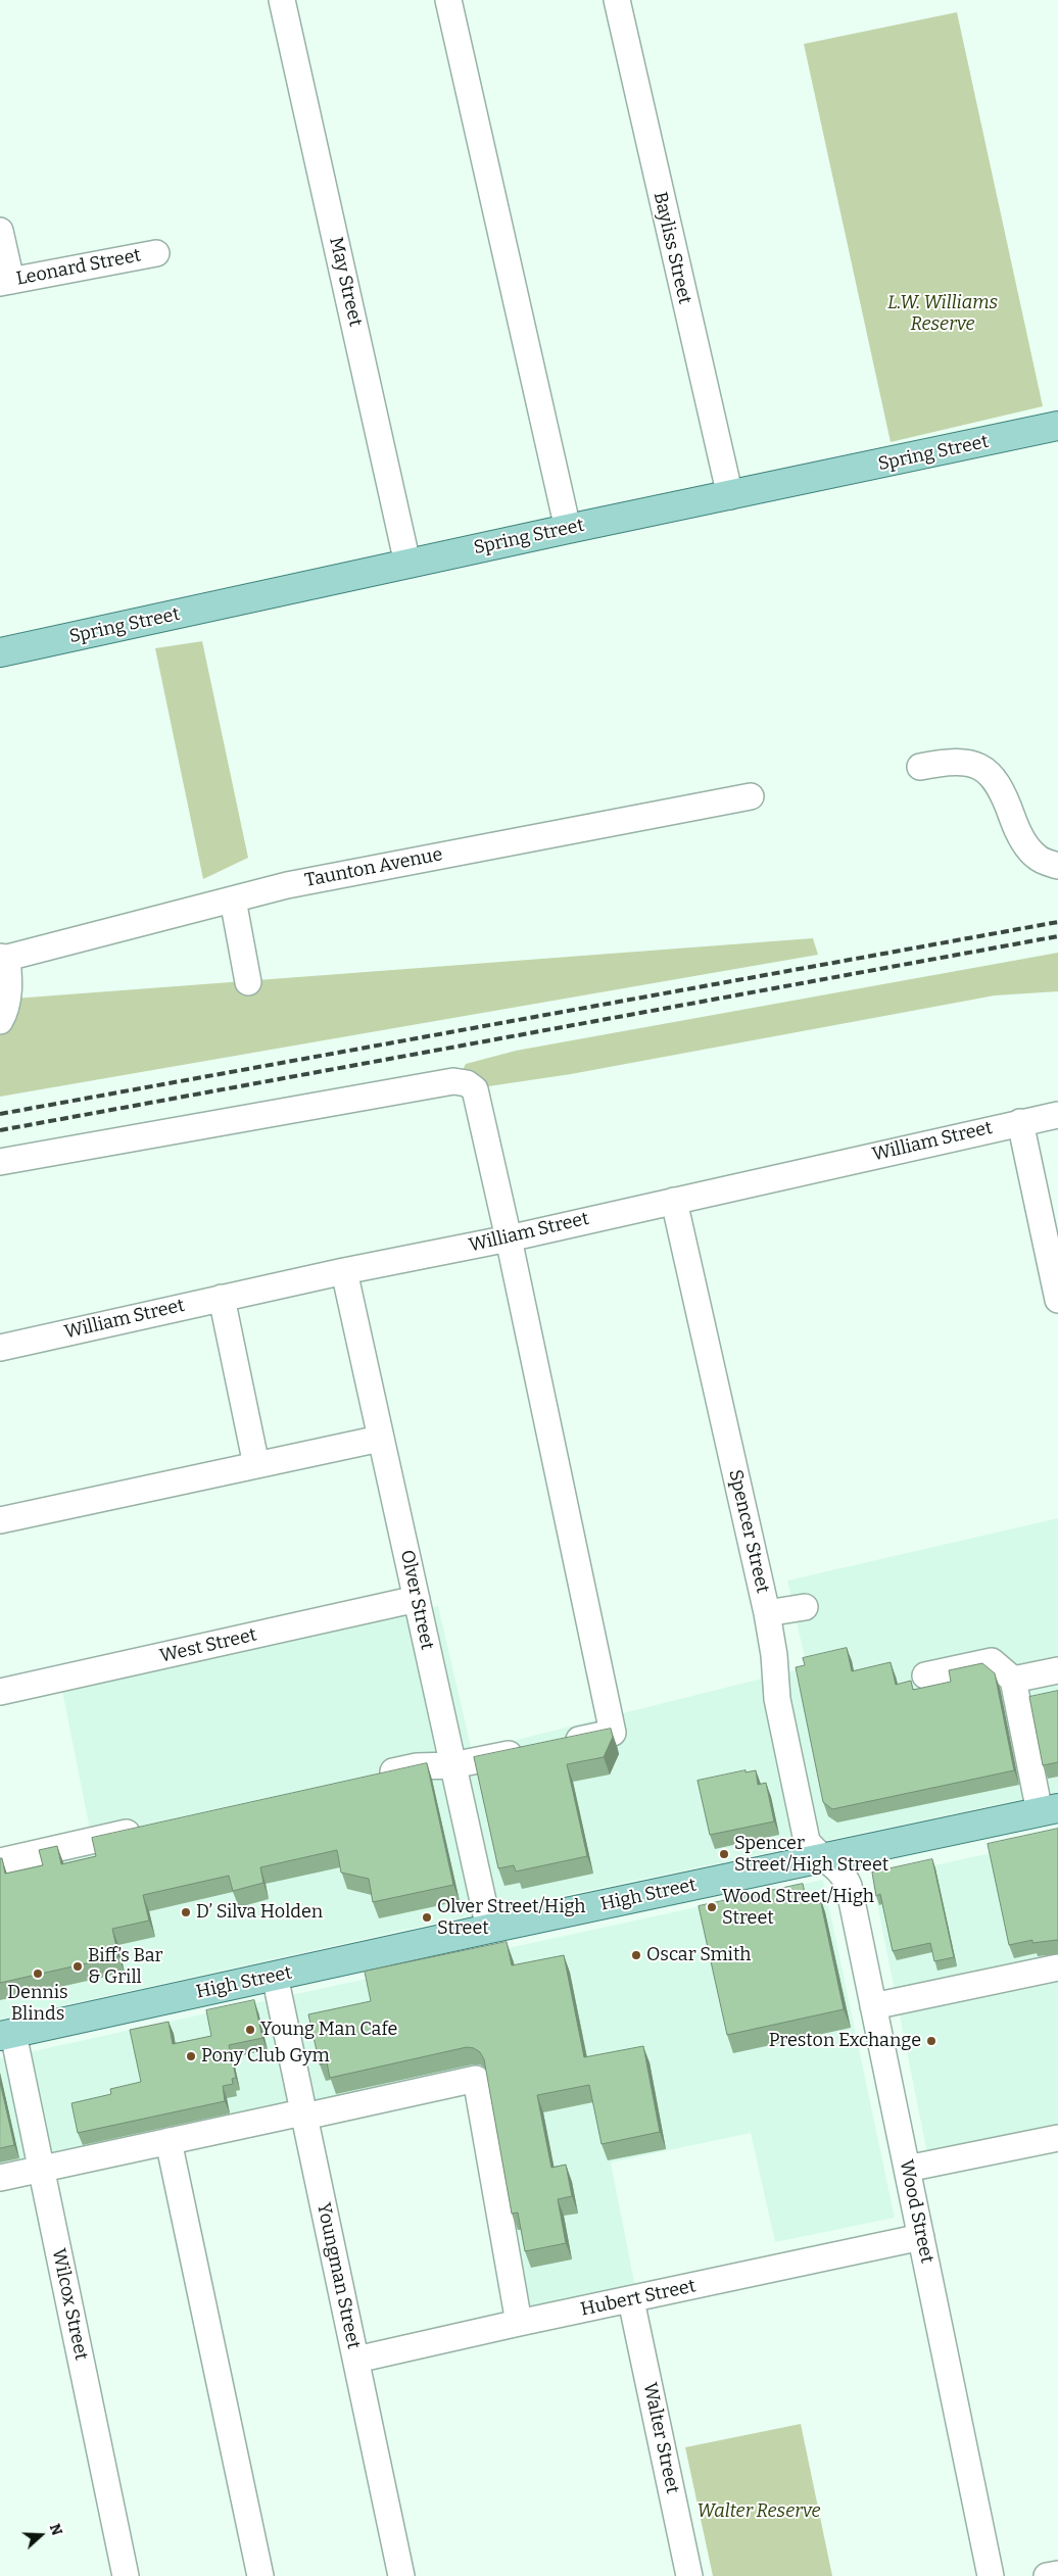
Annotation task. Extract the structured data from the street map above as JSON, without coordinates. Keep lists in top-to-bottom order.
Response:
{
  "streets": {
    "main road": ["Spring Street", "High Street"],
    "street": [
      "Bayliss Street",
      "Leonard Street",
      "May Street",
      "Taunton Avenue",
      "William Street",
      "Spencer Street",
      "Olver Street",
      "West Street",
      "Wood Street",
      "Youngman Street",
      "Hubert Street",
      "Wilcox Street",
      "Walter Street"
    ]
  },
  "crossings": [
    ["Bayliss Street", "Spring Street"],
    ["May Street", "Spring Street"],
    ["William Street", "Spencer Street"],
    ["William Street", "Olver Street"],
    ["Spencer Street", "High Street"],
    ["Spencer Street", "Wood Street"],
    ["Olver Street", "West Street"],
    ["Olver Street", "High Street"],
    ["High Street", "Wood Street"],
    ["High Street", "Youngman Street"],
    ["High Street", "Wilcox Street"],
    ["Wood Street", "Hubert Street"],
    ["Youngman Street", "Hubert Street"],
    ["Hubert Street", "Walter Street"]
  ],
  "parks": ["L.W. Williams Reserve", "Walter Reserve"],
  "places": [
    "Spencer Street/High Street",
    "Wood Street/High Street",
    "D’ Silva Holden",
    "Olver Street/High Street",
    "Oscar Smith",
    "Biff’s Bar & Grill",
    "Dennis Blinds",
    "Young Man Cafe",
    "Preston Exchange",
    "Pony Club Gym"
  ],
  "north": "right"
}
